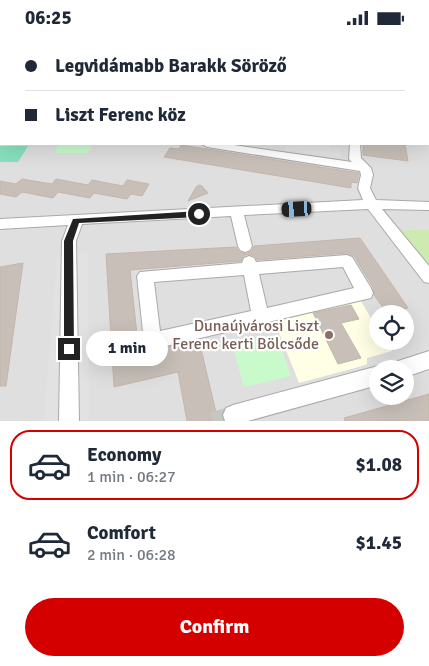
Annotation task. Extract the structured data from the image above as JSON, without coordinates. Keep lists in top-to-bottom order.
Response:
{
  "places": ["Dunaújvárosi Liszt Ferenc kerti Bölcsőde"],
  "page": {
    "status": "06:25",
    "banner": ["Legvidámabb Barakk Söröző", "Liszt Ferenc köz"],
    "bubble": "1 min",
    "list": [
      {
        "name": "Economy",
        "note": "1 min · 06:27",
        "value": "$1.08"
      },
      {
        "name": "Comfort",
        "note": "2 min · 06:28",
        "value": "$1.45"
      }
    ],
    "buttons": "Confirm"
  }
}
